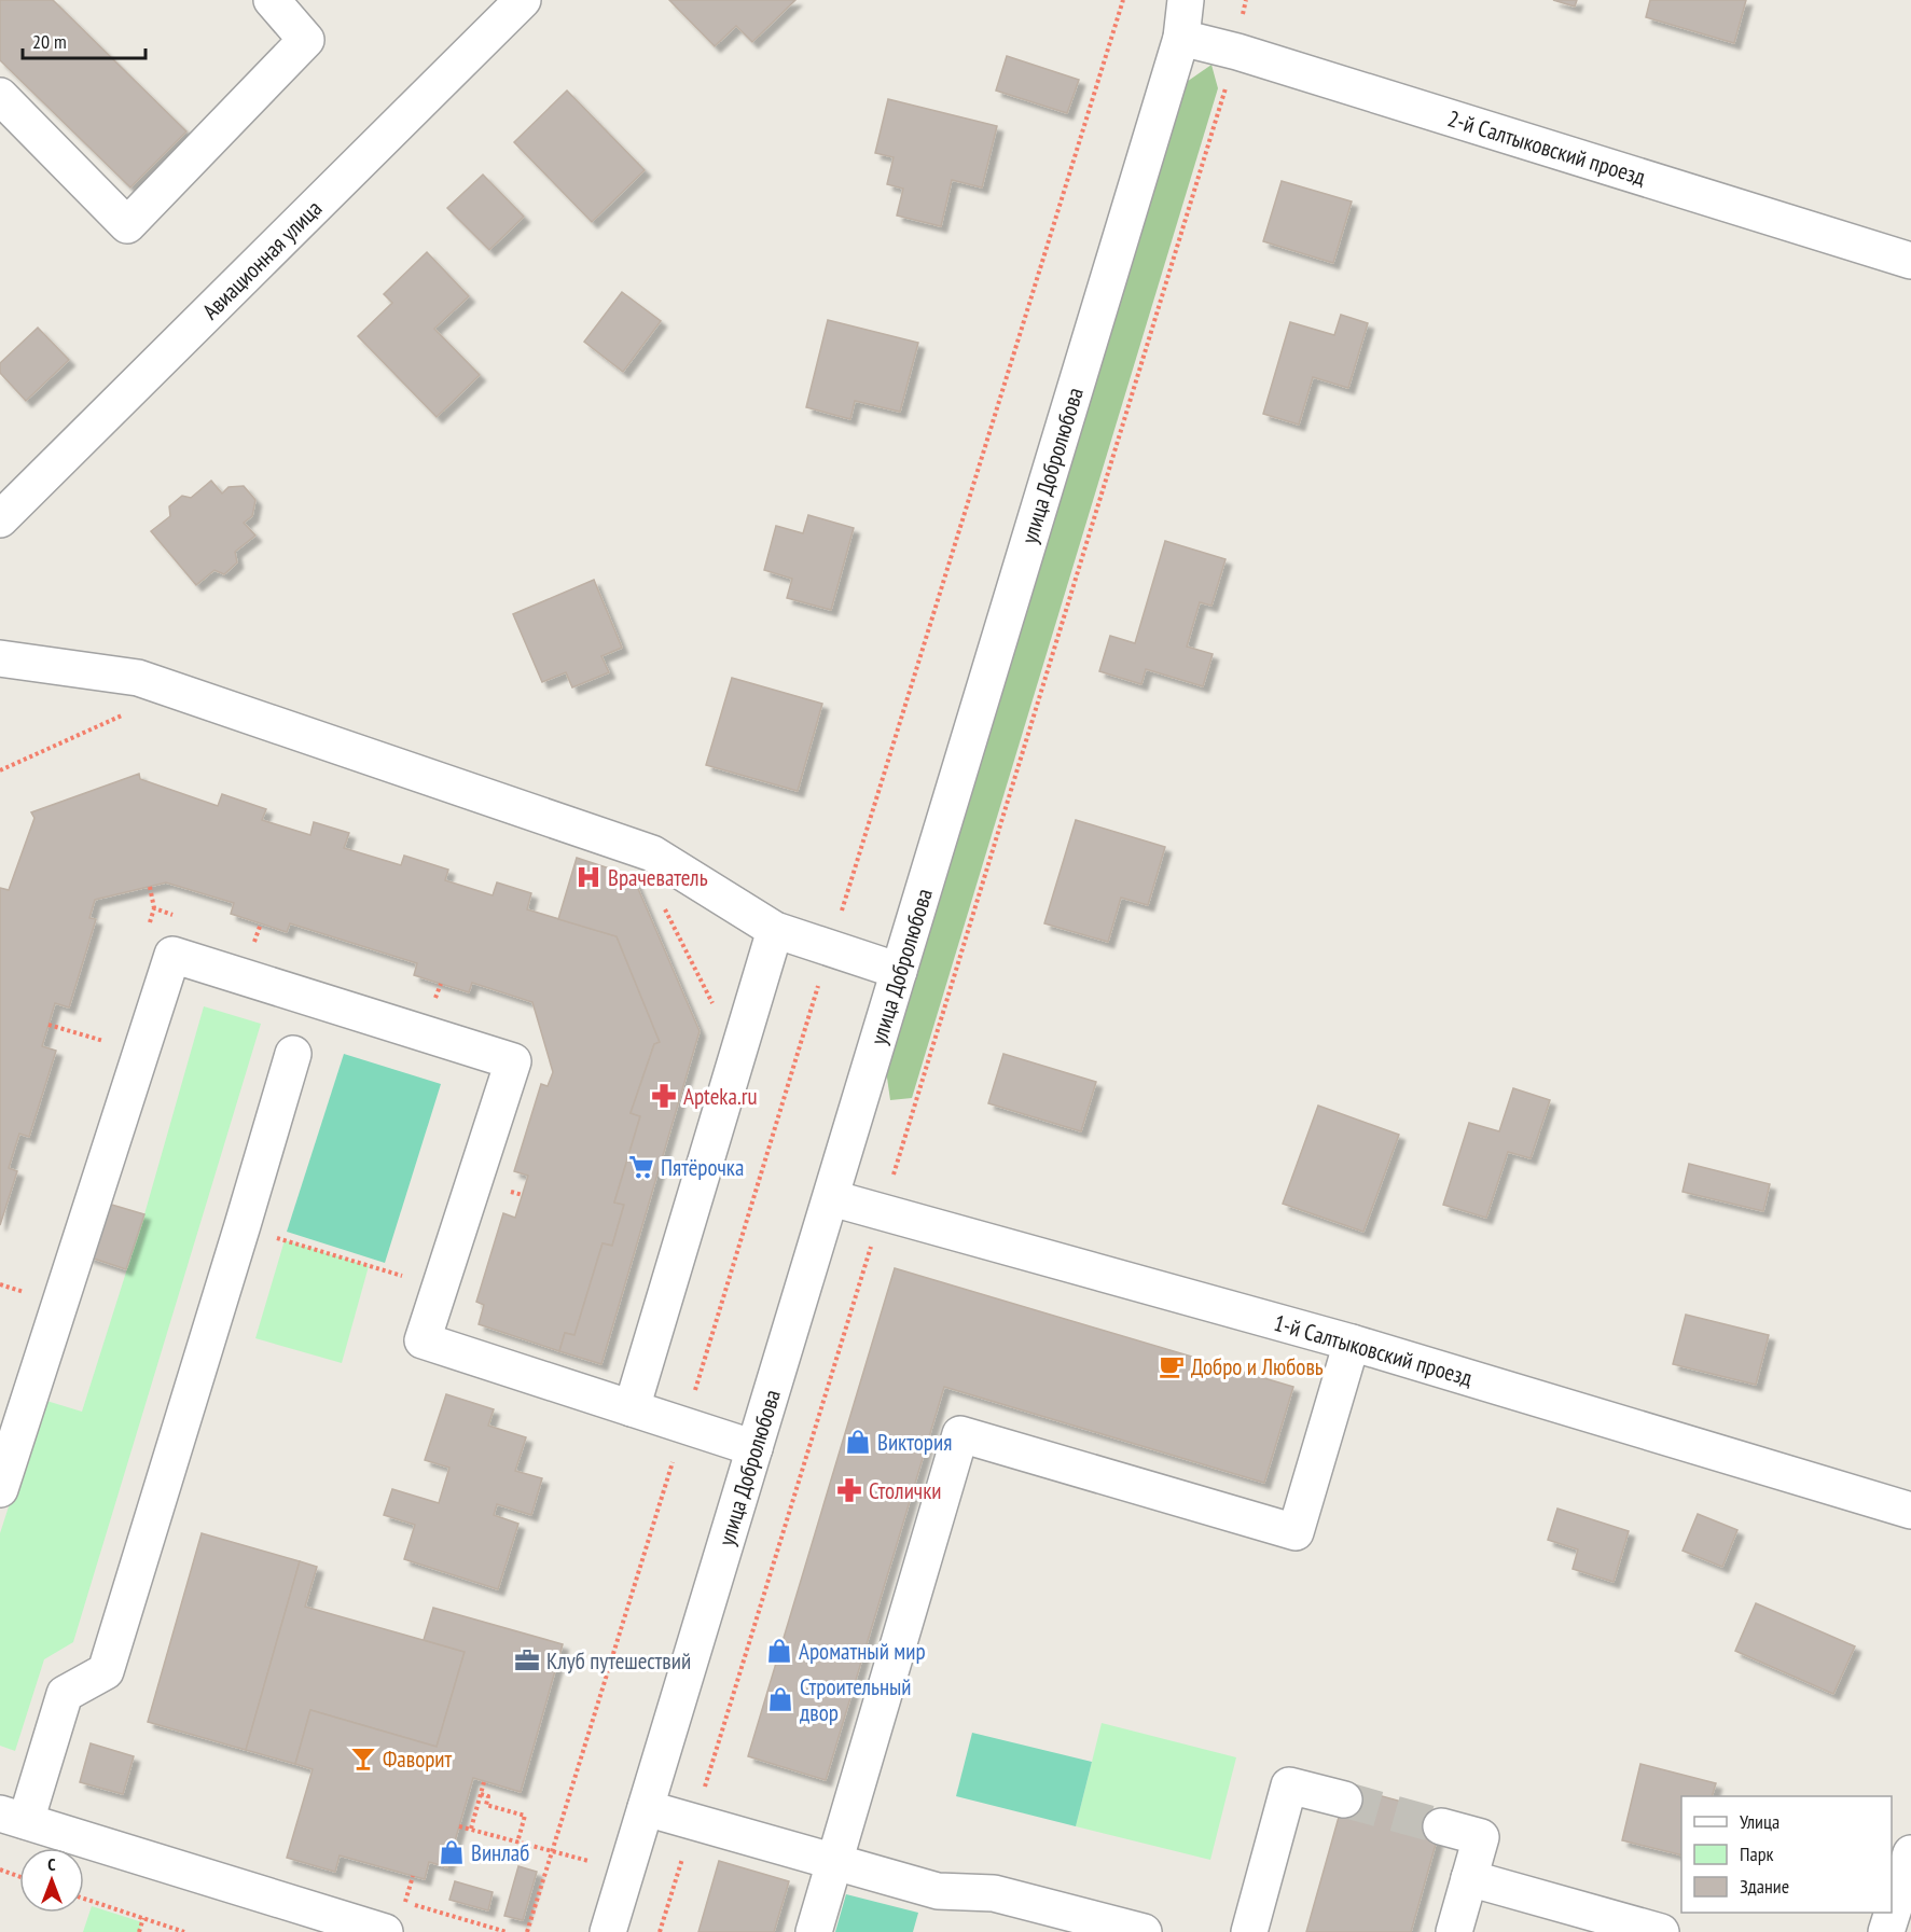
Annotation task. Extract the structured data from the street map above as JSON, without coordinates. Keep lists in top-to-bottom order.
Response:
{
  "streets": {
    "street": [
      "2-й Салтыковский проезд",
      "Авиационная улица",
      "улица Добролюбова",
      "1-й Салтыковский проезд"
    ]
  },
  "crossings": [
    ["2-й Салтыковский проезд", "улица Добролюбова"],
    ["улица Добролюбова", "1-й Салтыковский проезд"]
  ],
  "places": {
    "hospital": ["Врачеватель"],
    "pharmacy": ["Apteka.ru", "Столички"],
    "supermarket": ["Пятёрочка"],
    "cafe": ["Добро и Любовь"],
    "shop": [
      "Виктория",
      "Ароматный мир",
      "Строительный двор",
      "Винлаб"
    ],
    "office": ["Клуб путешествий"],
    "bar": ["Фаворит"]
  },
  "legend": ["Улица", "Парк", "Здание"],
  "scale_bar": "20 m",
  "north": "top"
}
